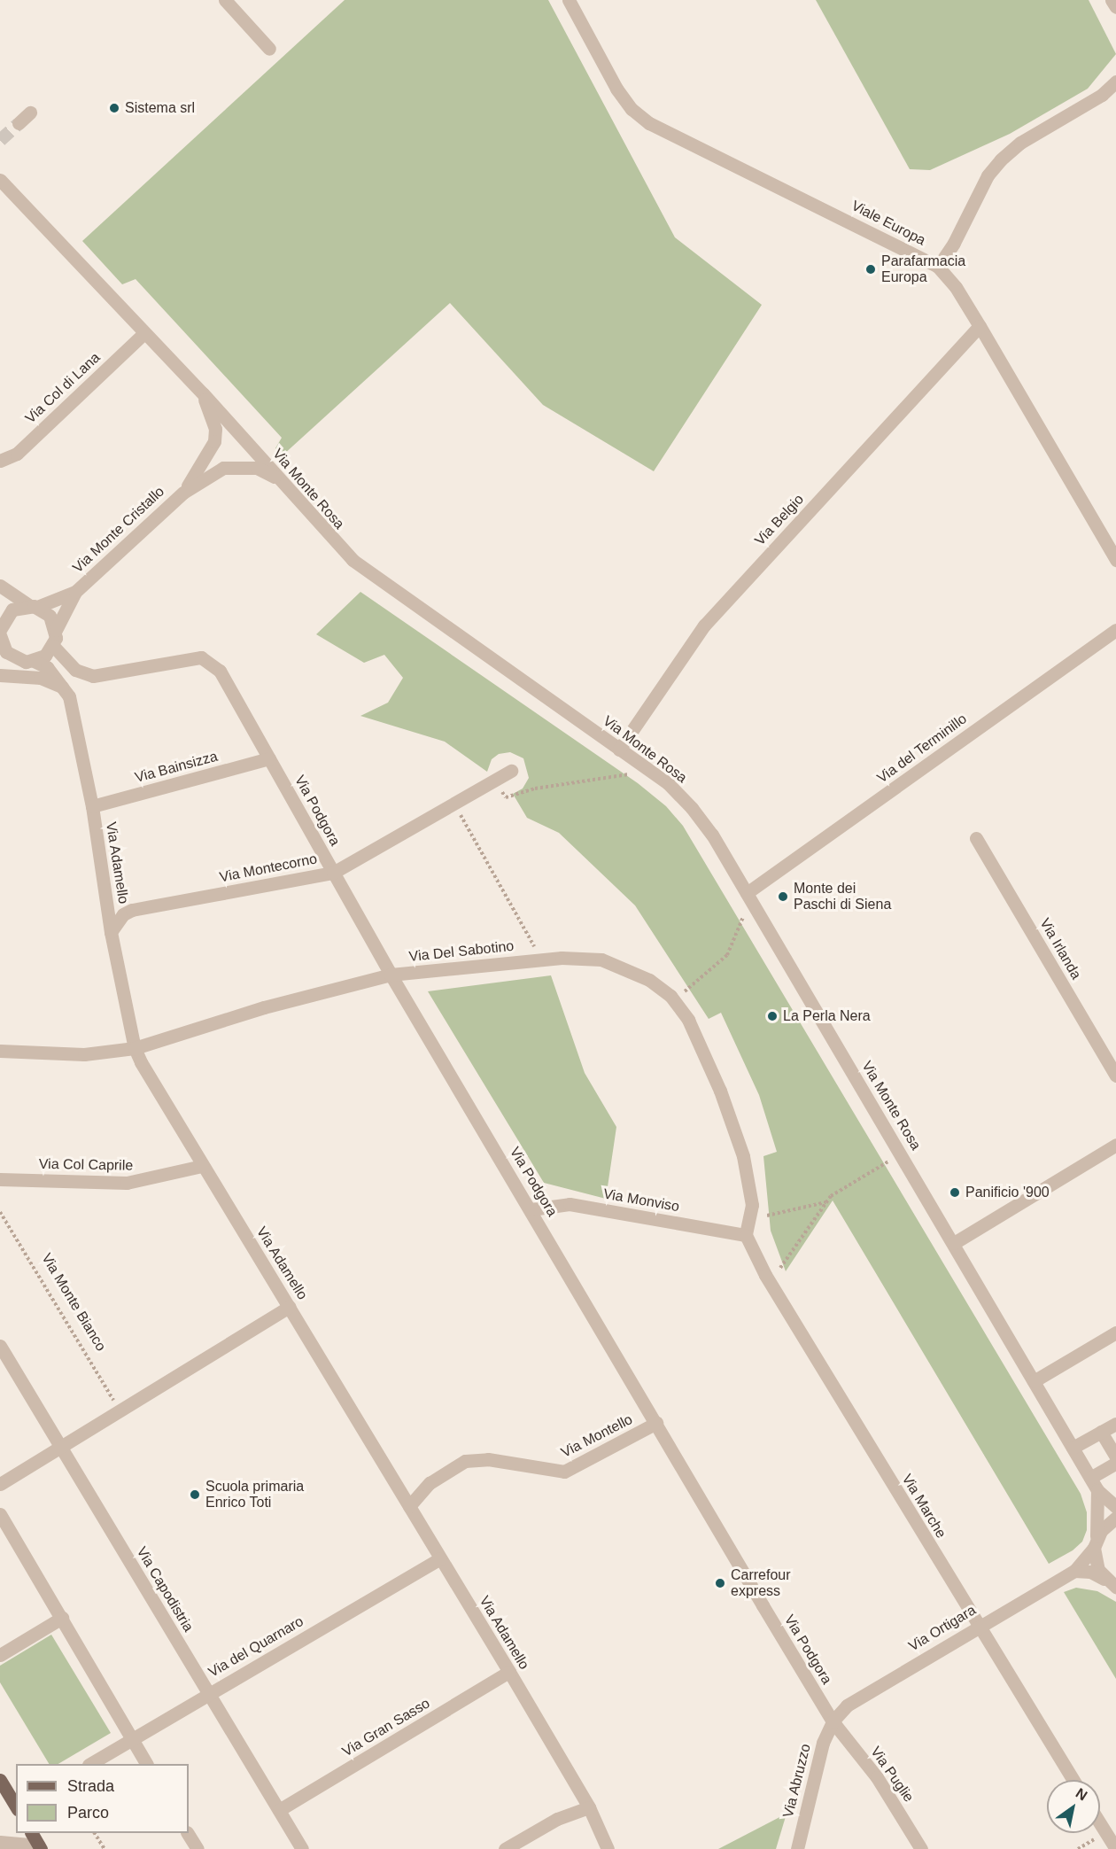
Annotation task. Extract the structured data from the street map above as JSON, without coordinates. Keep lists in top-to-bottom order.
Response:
{
  "streets": {
    "street": [
      "Viale Europa",
      "Via Col di Lana",
      "Via Monte Rosa",
      "Via Belgio",
      "Via Monte Cristallo",
      "Via del Terminillo",
      "Via Bainsizza",
      "Via Podgora",
      "Via Adamello",
      "Via Montecorno",
      "Via Irlanda",
      "Via Del Sabotino",
      "Via Col Caprile",
      "Via Monviso",
      "Via Montello",
      "Via Marche",
      "Via Capodistria",
      "Via Ortigara",
      "Via del Quarnaro",
      "Via Gran Sasso",
      "Via Puglie",
      "Via Abruzzo"
    ],
    "path": ["Via Monte Bianco"]
  },
  "crossings": [
    ["Viale Europa", "Via Belgio"],
    ["Via Col di Lana", "Via Monte Rosa"],
    ["Via Monte Rosa", "Via Belgio"],
    ["Via Monte Rosa", "Via del Terminillo"],
    ["Via Monte Cristallo", "Via Adamello"],
    ["Via Bainsizza", "Via Podgora"],
    ["Via Bainsizza", "Via Adamello"],
    ["Via Podgora", "Via Montecorno"],
    ["Via Podgora", "Via Del Sabotino"],
    ["Via Podgora", "Via Monviso"],
    ["Via Podgora", "Via Montello"],
    ["Via Podgora", "Via Ortigara"],
    ["Via Podgora", "Via Puglie"],
    ["Via Podgora", "Via Abruzzo"],
    ["Via Adamello", "Via Montecorno"],
    ["Via Adamello", "Via Del Sabotino"],
    ["Via Adamello", "Via Col Caprile"],
    ["Via Adamello", "Via Montello"],
    ["Via Adamello", "Via del Quarnaro"],
    ["Via Adamello", "Via Gran Sasso"],
    ["Via Del Sabotino", "Via Monviso"],
    ["Via Del Sabotino", "Via Marche"],
    ["Via Monviso", "Via Marche"],
    ["Via Marche", "Via Ortigara"],
    ["Via Capodistria", "Via del Quarnaro"],
    ["Via Capodistria", "Via Gran Sasso"],
    ["Via Ortigara", "Via Puglie"],
    ["Via Ortigara", "Via Abruzzo"],
    ["Via Puglie", "Via Abruzzo"]
  ],
  "places": [
    "Sistema srl",
    "Parafarmacia Europa",
    "Monte dei Paschi di Siena",
    "La Perla Nera",
    "Panificio '900",
    "Scuola primaria Enrico Toti",
    "Carrefour express"
  ],
  "legend": ["Strada", "Parco"],
  "north": "top right"
}
